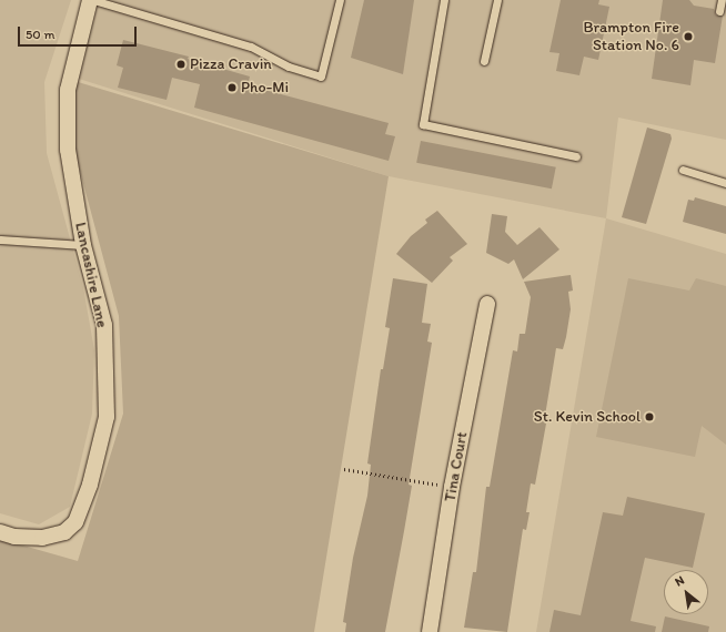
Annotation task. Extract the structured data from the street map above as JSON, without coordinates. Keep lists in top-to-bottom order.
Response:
{
  "streets": {
    "street": ["Lancashire Lane", "Tina Court"]
  },
  "places": [
    "Brampton Fire Station No. 6",
    "Pizza Cravin",
    "Pho-Mi",
    "St. Kevin School"
  ],
  "scale_bar": "50 m",
  "north": "top left"
}
